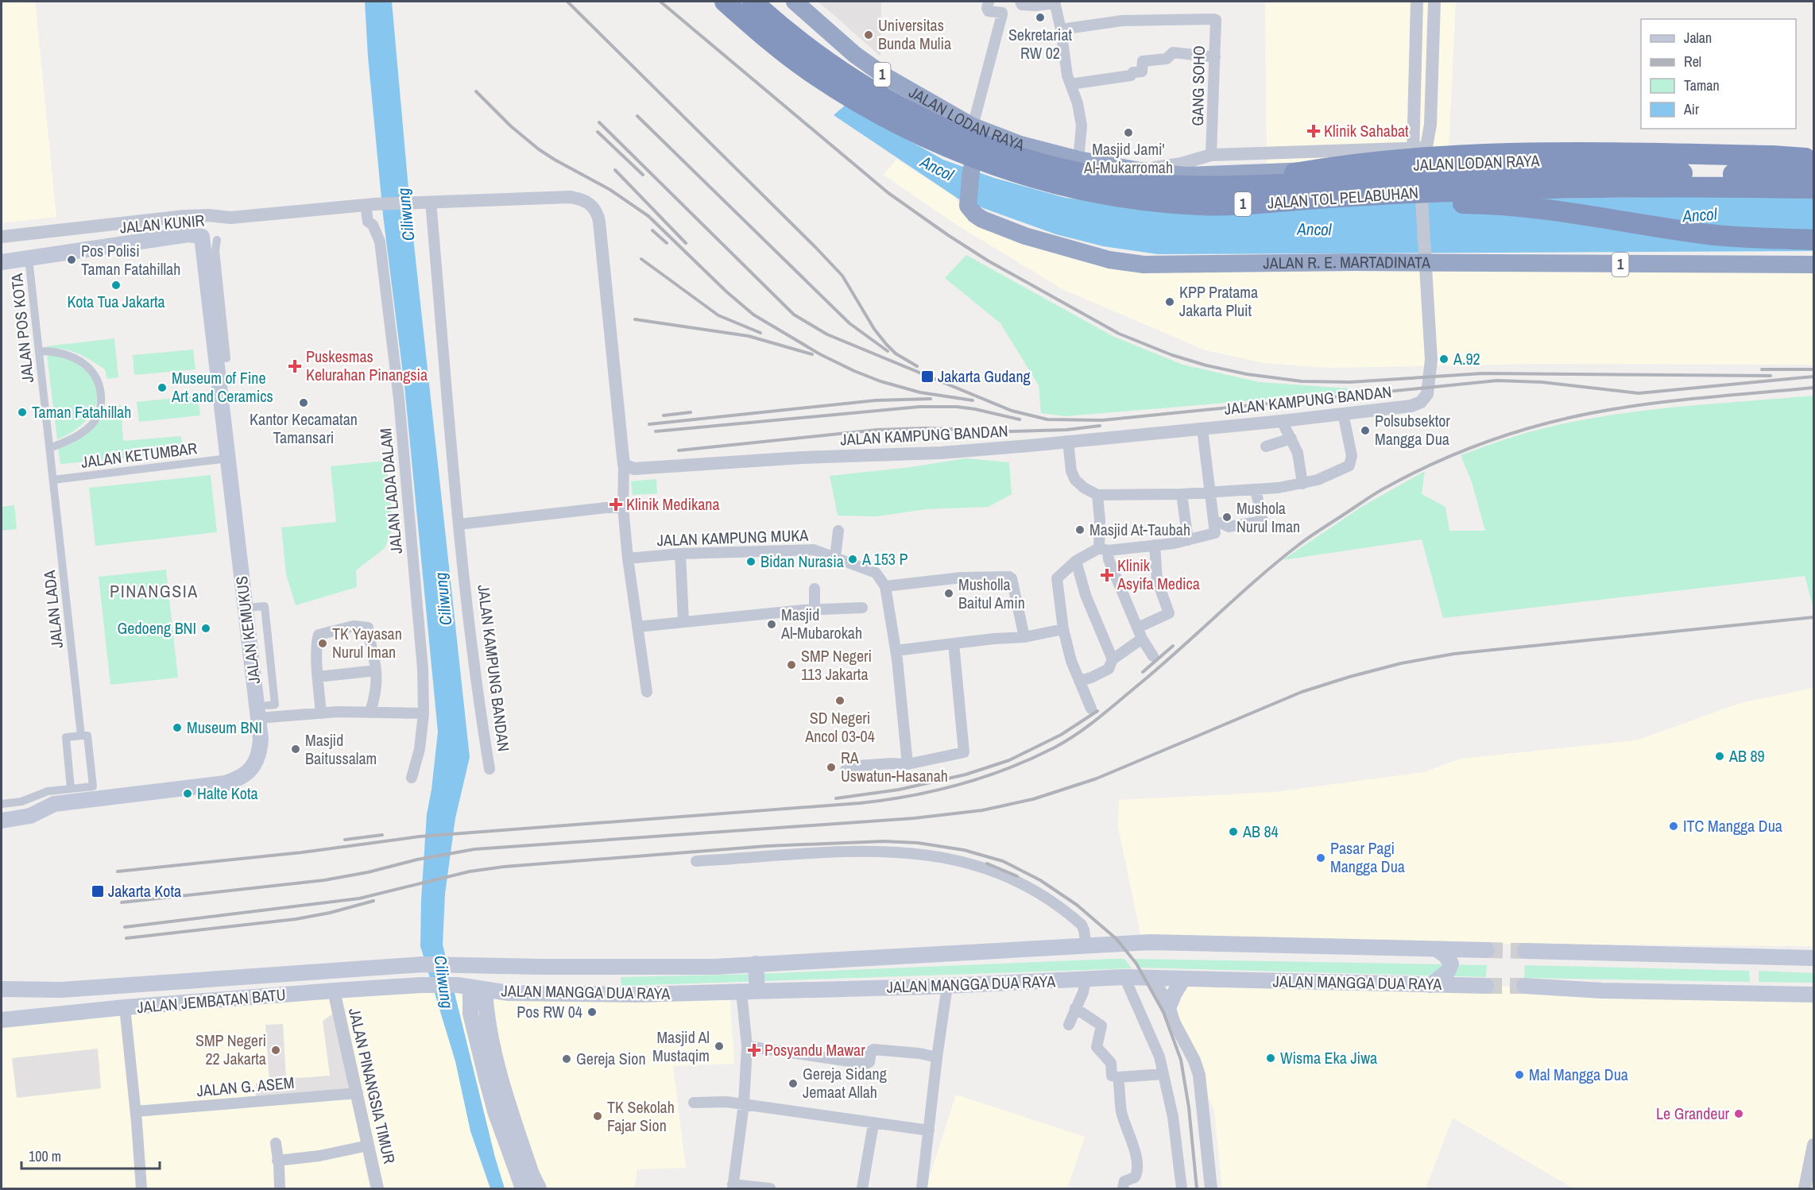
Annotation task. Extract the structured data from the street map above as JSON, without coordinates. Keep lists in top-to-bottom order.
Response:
{
  "streets": {
    "highway": [
      "1",
      "JALAN LODAN RAYA",
      "JALAN TOL PELABUHAN",
      "JALAN R. E. MARTADINATA"
    ],
    "main road": [
      "JALAN KUNIR",
      "JALAN KEMUKUS",
      "JALAN MANGGA DUA RAYA",
      "JALAN JEMBATAN BATU"
    ],
    "street": [
      "GANG SOHO",
      "JALAN POS KOTA",
      "JALAN KAMPUNG BANDAN",
      "JALAN KETUMBAR",
      "JALAN LADA DALAM",
      "JALAN KAMPUNG MUKA",
      "JALAN LADA",
      "JALAN PINANGSIA TIMUR",
      "JALAN G. ASEM"
    ]
  },
  "crossings": [
    ["GANG SOHO", "JALAN LODAN RAYA"],
    ["JALAN LODAN RAYA", "JALAN TOL PELABUHAN"],
    ["JALAN LODAN RAYA", "JALAN R. E. MARTADINATA"],
    ["JALAN LODAN RAYA", "JALAN KAMPUNG BANDAN"],
    ["JALAN KUNIR", "JALAN POS KOTA"],
    ["JALAN KUNIR", "JALAN KAMPUNG BANDAN"],
    ["JALAN KUNIR", "JALAN LADA DALAM"],
    ["JALAN KUNIR", "JALAN KEMUKUS"],
    ["JALAN R. E. MARTADINATA", "JALAN KAMPUNG BANDAN"],
    ["JALAN POS KOTA", "JALAN KETUMBAR"],
    ["JALAN POS KOTA", "JALAN LADA"],
    ["JALAN KETUMBAR", "JALAN LADA"],
    ["JALAN KETUMBAR", "JALAN KEMUKUS"],
    ["JALAN MANGGA DUA RAYA", "JALAN JEMBATAN BATU"],
    ["JALAN JEMBATAN BATU", "JALAN PINANGSIA TIMUR"],
    ["JALAN PINANGSIA TIMUR", "JALAN G. ASEM"]
  ],
  "districts": ["PINANGSIA"],
  "water": ["Ancol", "Ciliwung"],
  "places": {
    "other": [
      "Sekretariat RW 02",
      "Universitas Bunda Mulia",
      "Masjid Jami' Al-Mukarromah",
      "Pos Polisi Taman Fatahillah",
      "Kota Tua Jakarta",
      "KPP Pratama Jakarta Pluit",
      "A.92",
      "Museum of Fine Art and Ceramics",
      "Kantor Kecamatan Tamansari",
      "Taman Fatahillah",
      "Polsubsektor Mangga Dua",
      "Mushola Nurul Iman",
      "Masjid At-Taubah",
      "A 153 P",
      "Bidan Nurasia",
      "Musholla Baitul Amin",
      "Masjid Al-Mubarokah",
      "Gedoeng BNI",
      "TK Yayasan Nurul Iman",
      "SMP Negeri 113 Jakarta",
      "SD Negeri Ancol 03-04",
      "Museum BNI",
      "Masjid Baitussalam",
      "AB 89",
      "RA Uswatun-Hasanah",
      "Halte Kota",
      "ITC Mangga Dua",
      "AB 84",
      "Pasar Pagi Mangga Dua",
      "Pos RW 04",
      "Masjid Al Mustaqim",
      "SMP Negeri 22 Jakarta",
      "Wisma Eka Jiwa",
      "Gereja Sion",
      "Mal Mangga Dua",
      "Gereja Sidang Jemaat Allah",
      "Le Grandeur",
      "TK Sekolah Fajar Sion"
    ],
    "health": [
      "Klinik Sahabat",
      "Puskesmas Kelurahan Pinangsia",
      "Klinik Medikana",
      "Klinik Asyifa Medica",
      "Posyandu Mawar"
    ],
    "transit": ["Jakarta Gudang", "Jakarta Kota"]
  },
  "legend": [
    "Jalan",
    "Rel",
    "Taman",
    "Air"
  ],
  "scale_bar": "100 m"
}
